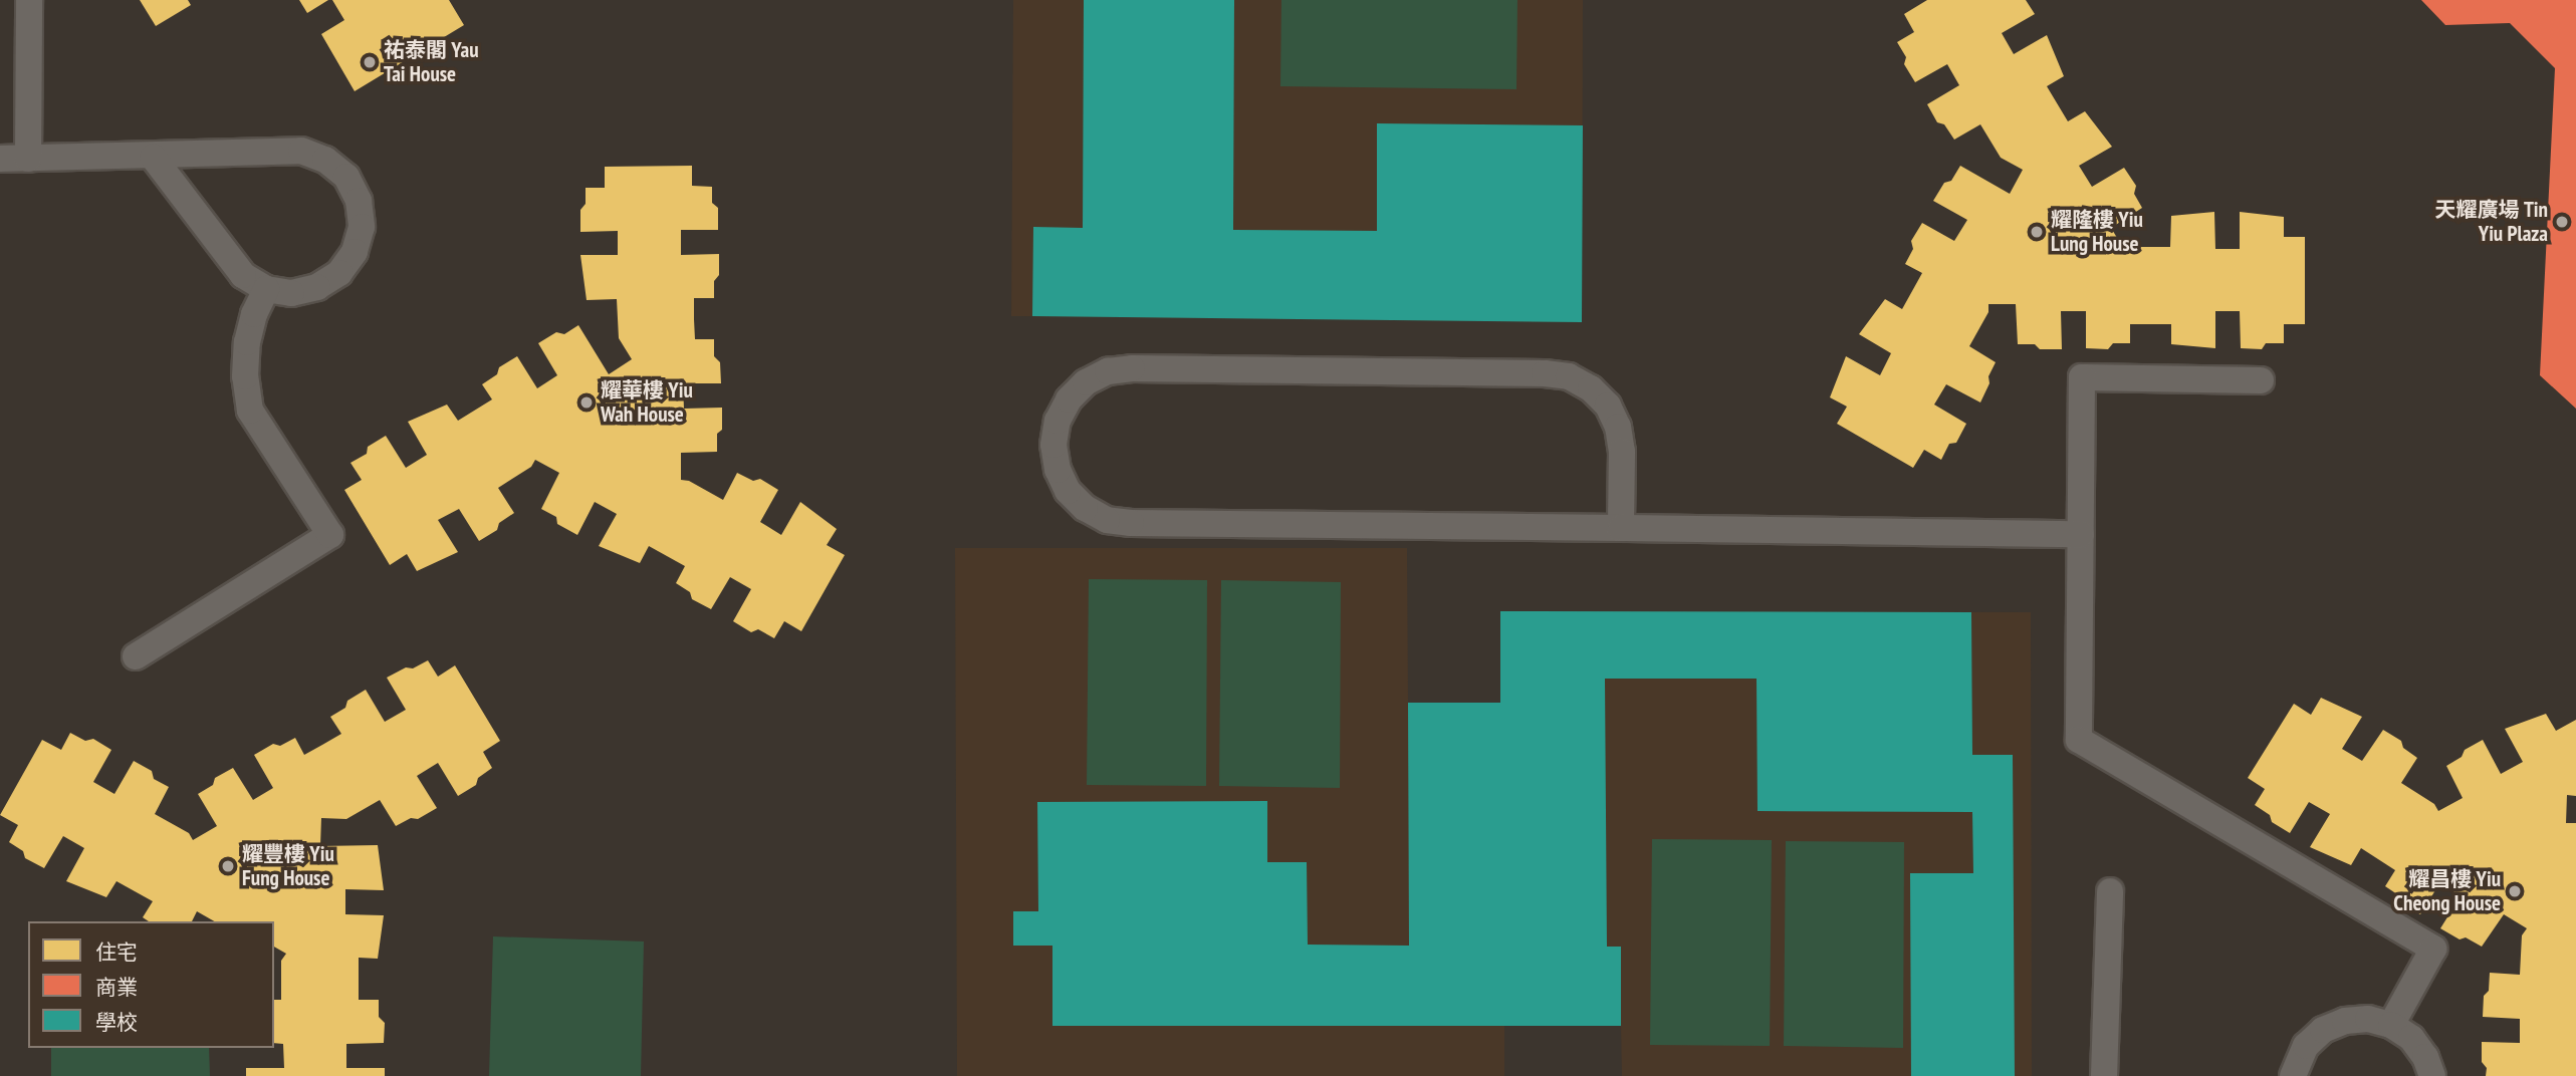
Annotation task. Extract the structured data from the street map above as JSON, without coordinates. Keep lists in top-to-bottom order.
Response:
{
  "places": [
    "祐泰閣 Yau Tai House",
    "天耀廣場 Tin Yiu Plaza",
    "耀隆樓 Yiu Lung House",
    "耀華樓 Yiu Wah House",
    "耀豐樓 Yiu Fung House",
    "耀昌樓 Yiu Cheong House"
  ],
  "legend": ["住宅", "商業", "學校"]
}
